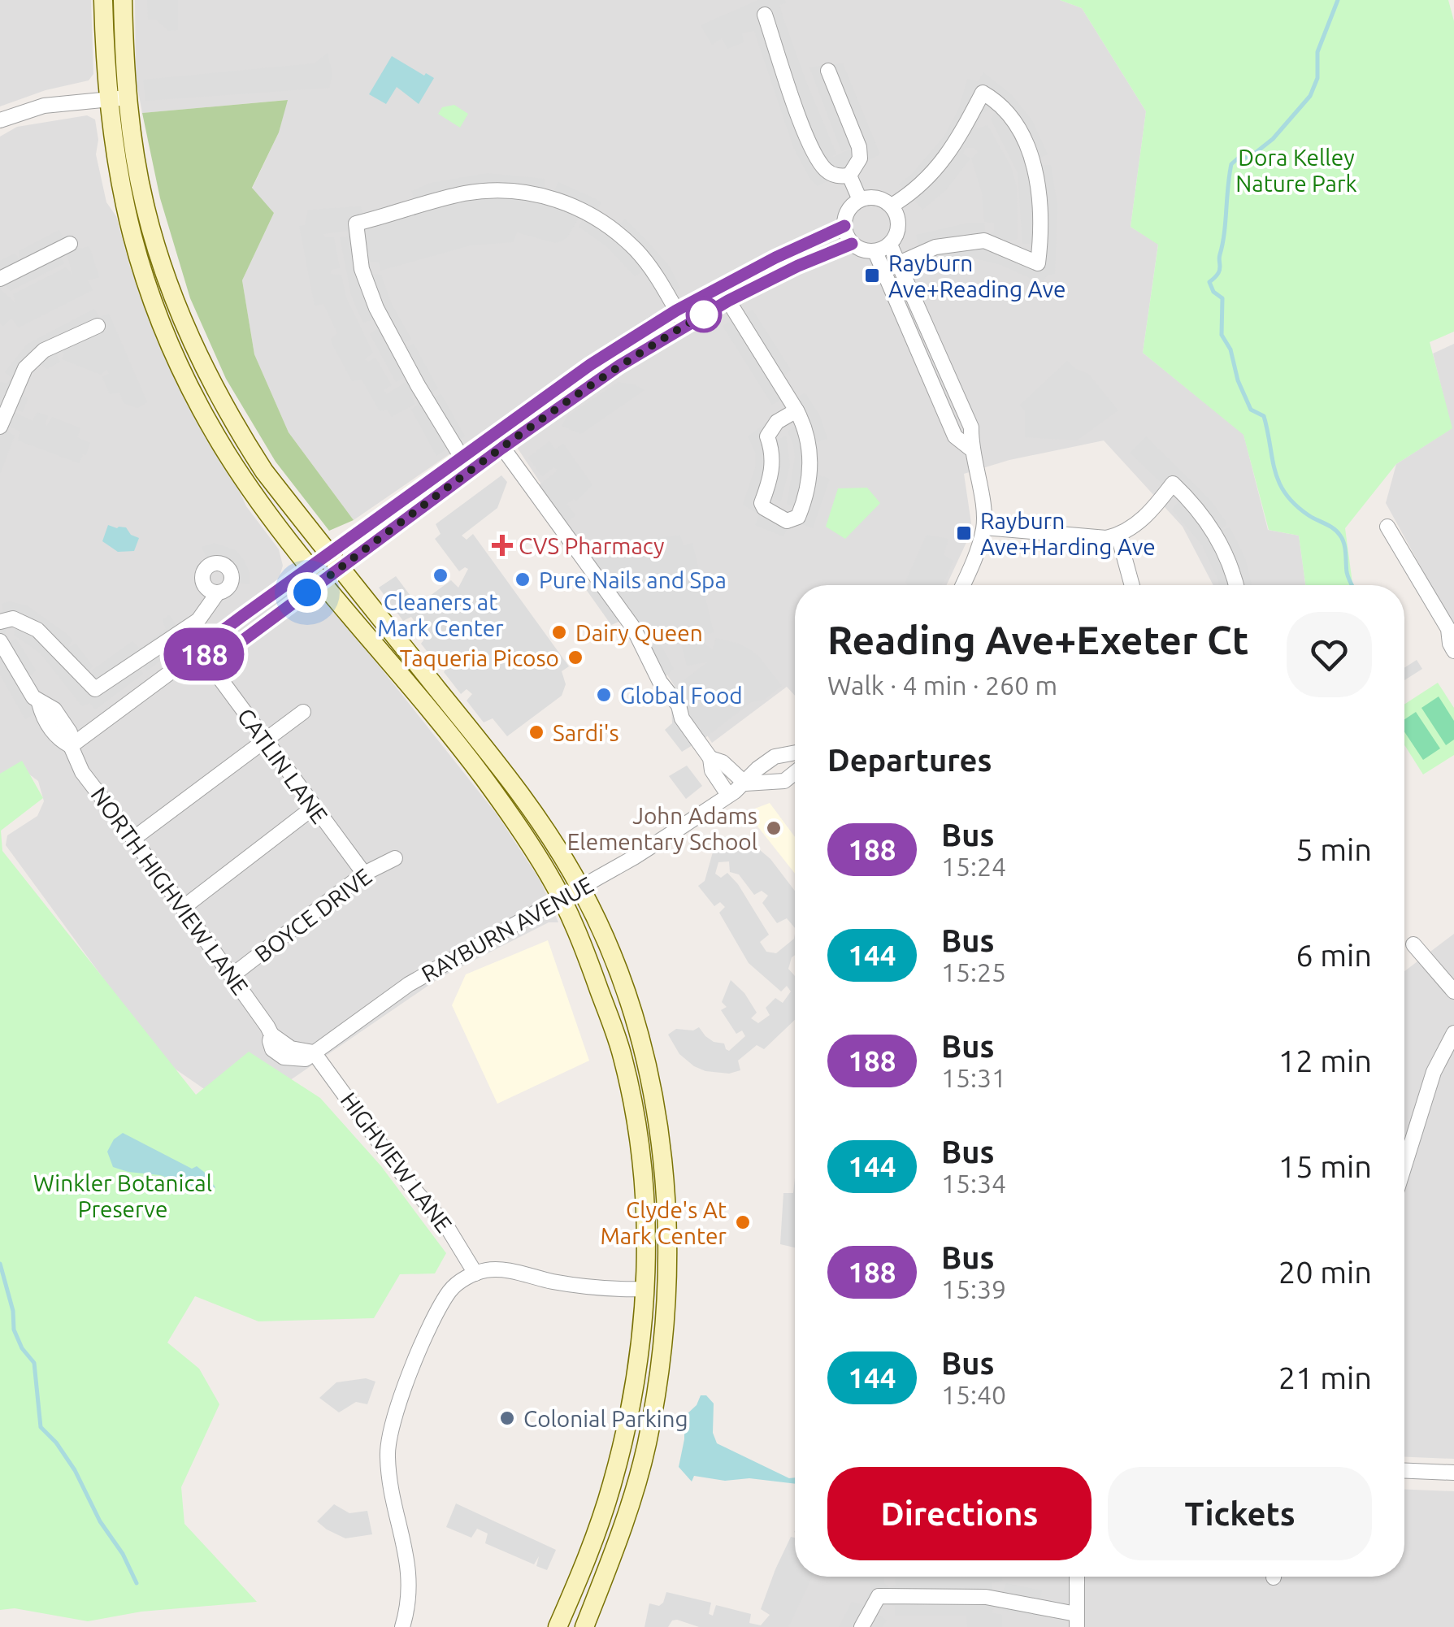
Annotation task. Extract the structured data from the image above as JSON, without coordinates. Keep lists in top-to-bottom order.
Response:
{
  "streets": {
    "street": [
      "CATLIN LANE",
      "NORTH HIGHVIEW LANE",
      "BOYCE DRIVE",
      "RAYBURN AVENUE",
      "HIGHVIEW LANE"
    ]
  },
  "crossings": [
    ["CATLIN LANE", "BOYCE DRIVE"],
    ["NORTH HIGHVIEW LANE", "BOYCE DRIVE"],
    ["NORTH HIGHVIEW LANE", "RAYBURN AVENUE"],
    ["NORTH HIGHVIEW LANE", "HIGHVIEW LANE"],
    ["RAYBURN AVENUE", "HIGHVIEW LANE"]
  ],
  "parks": ["Dora Kelley Nature Park", "Winkler Botanical Preserve"],
  "places": {
    "transit": ["Rayburn Ave+Reading Ave", "Rayburn Ave+Harding Ave"],
    "health": ["CVS Pharmacy"],
    "other": [
      "Cleaners at Mark Center",
      "Pure Nails and Spa",
      "Dairy Queen",
      "Taqueria Picoso",
      "Global Food",
      "Sardi's",
      "John Adams Elementary School",
      "Clyde's At Mark Center",
      "Colonial Parking"
    ]
  },
  "lines": ["bus line 188"],
  "page": {
    "on_map": "188",
    "heading": [
      ["Reading Ave+Exeter Ct", "Walk · 4 min · 260 m"],
      "Departures"
    ],
    "list": [
      {
        "mark": "188",
        "name": "Bus",
        "note": "15:24",
        "value": "5 min"
      },
      {
        "mark": "144",
        "name": "Bus",
        "note": "15:25",
        "value": "6 min"
      },
      {
        "mark": "188",
        "name": "Bus",
        "note": "15:31",
        "value": "12 min"
      },
      {
        "mark": "144",
        "name": "Bus",
        "note": "15:34",
        "value": "15 min"
      },
      {
        "mark": "188",
        "name": "Bus",
        "note": "15:39",
        "value": "20 min"
      },
      {
        "mark": "144",
        "name": "Bus",
        "note": "15:40",
        "value": "21 min"
      }
    ],
    "buttons": ["Directions", "Tickets"]
  }
}
